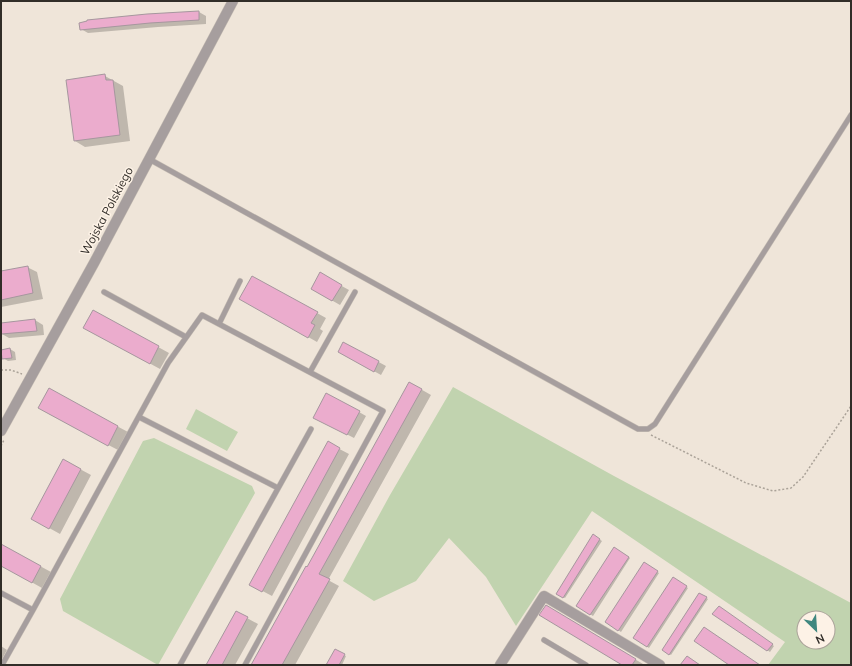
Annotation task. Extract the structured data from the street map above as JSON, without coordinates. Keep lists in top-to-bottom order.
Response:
{
  "streets": {
    "street": ["Wojska Polskiego"]
  },
  "north": "bottom right"
}
